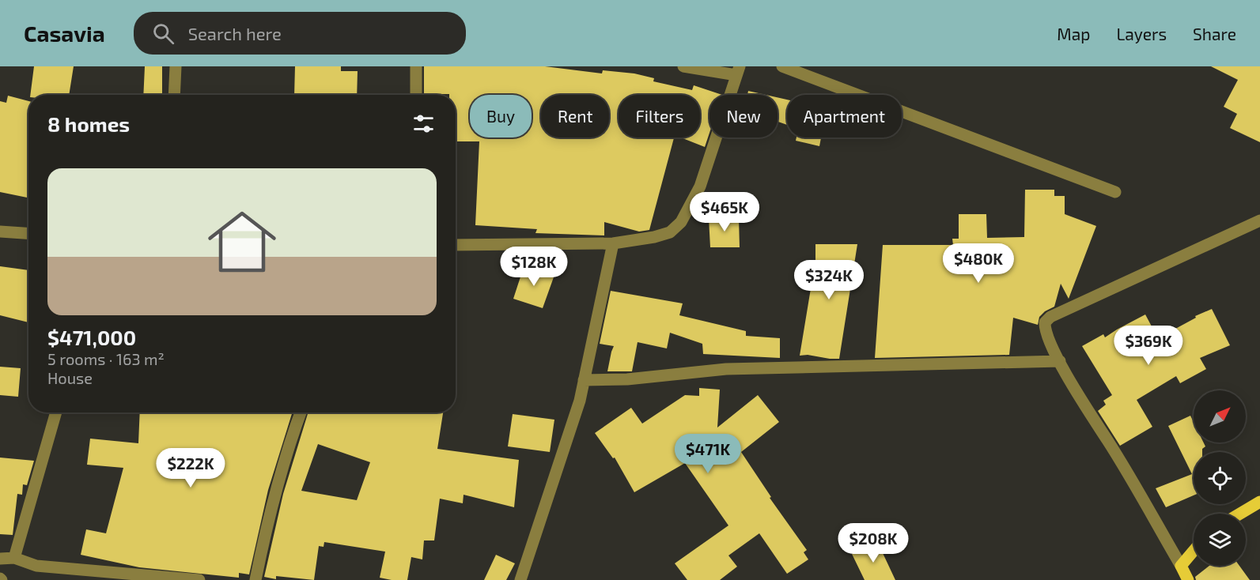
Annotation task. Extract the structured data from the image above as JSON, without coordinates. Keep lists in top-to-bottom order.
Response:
{
  "north": "top right",
  "page": {
    "header": "Casavia",
    "search": "Search here",
    "nav": ["Map", "Layers", "Share"],
    "chip": [
      "Buy",
      "Rent",
      "Filters",
      "New",
      "Apartment"
    ],
    "heading": "8 homes",
    "list": [
      {
        "name": "$471,000",
        "note": "5 rooms · 163 m² · House"
      }
    ],
    "price": [
      "$465K",
      "$480K",
      "$128K",
      "$324K",
      "$369K",
      "$471K",
      "$222K",
      "$208K"
    ]
  }
}
